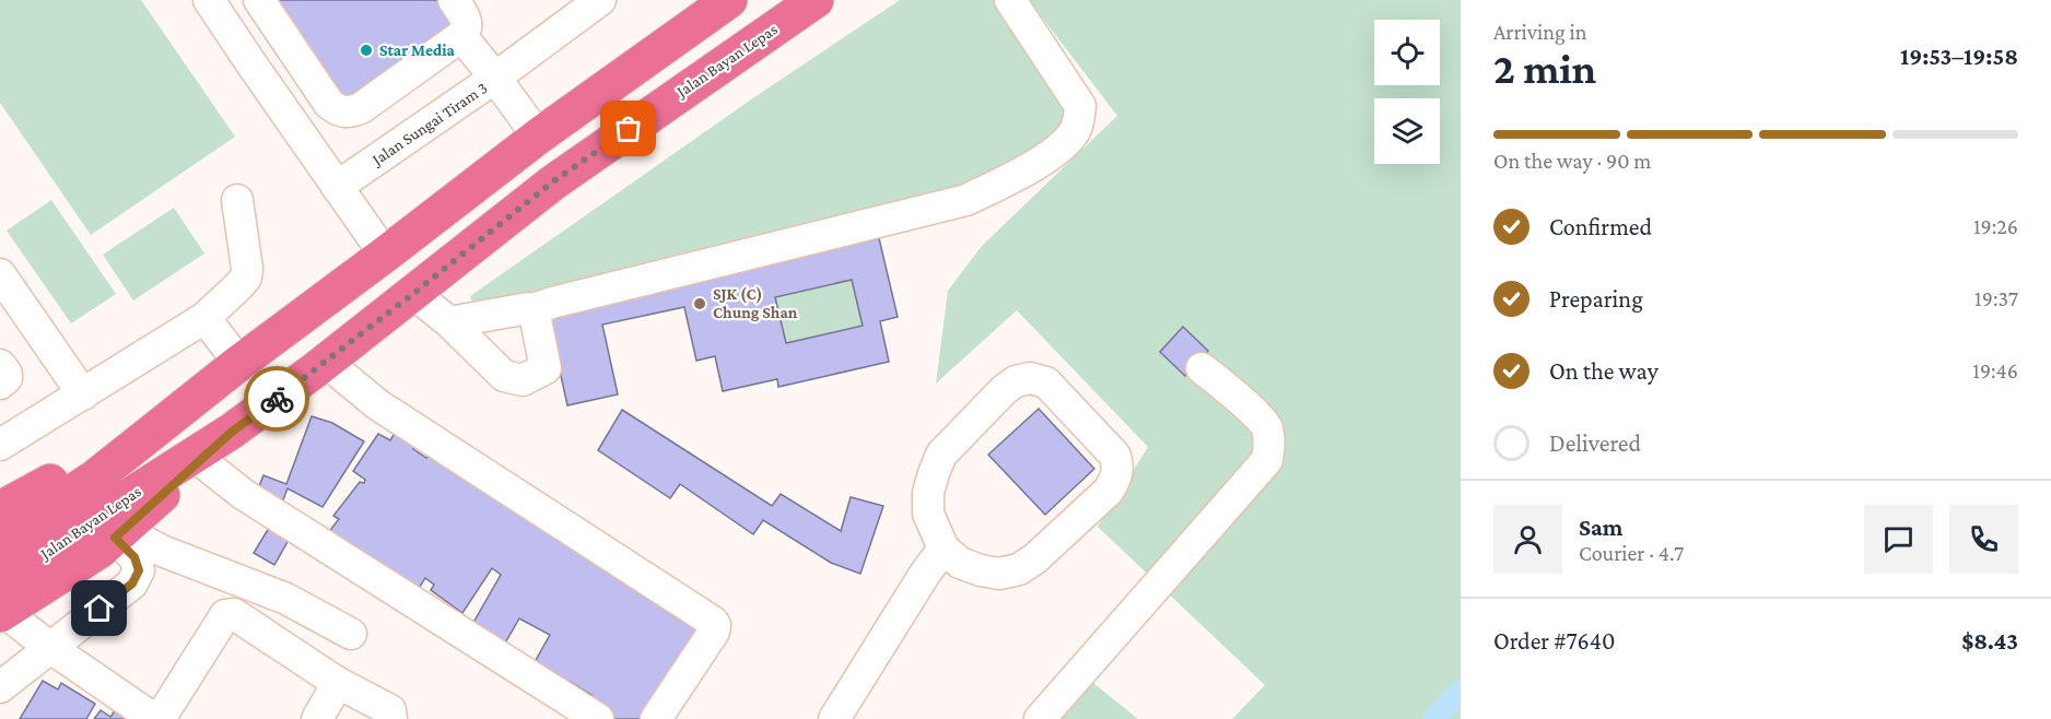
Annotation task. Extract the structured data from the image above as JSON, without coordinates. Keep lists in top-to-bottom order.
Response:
{
  "streets": {
    "highway": ["Jalan Bayan Lepas"],
    "street": ["Jalan Sungai Tiram 3"]
  },
  "places": ["Star Media", "SJK (C) Chung Shan"],
  "page": {
    "heading": ["2 min", "Arriving in", "19:53–19:58"],
    "panel": [
      "Sam",
      "Courier · 4.7",
      "Order #7640",
      "$8.43"
    ],
    "bar": "On the way · 90 m",
    "list": [
      ["Confirmed", "19:26"],
      ["Preparing", "19:37"],
      ["On the way", "19:46"],
      "Delivered"
    ]
  }
}
